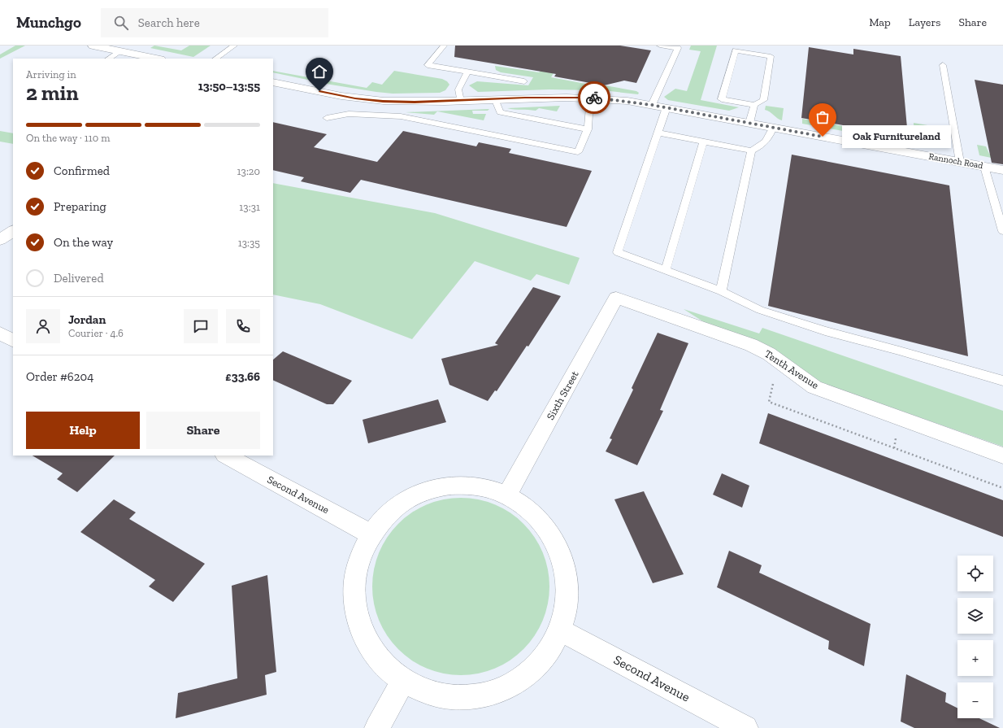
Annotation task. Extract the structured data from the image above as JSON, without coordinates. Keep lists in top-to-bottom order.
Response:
{
  "streets": {
    "street": [
      "Rannoch Road",
      "Tenth Avenue",
      "Sixth Street",
      "Second Avenue"
    ]
  },
  "crossings": [
    ["Tenth Avenue", "Sixth Street"]
  ],
  "places": ["Oak Furnitureland"],
  "page": {
    "header": "Munchgo",
    "search": "Search here",
    "nav": ["Map", "Layers", "Share"],
    "heading": ["2 min", "Arriving in", "13:50–13:55"],
    "panel": [
      "Jordan",
      "Courier · 4.6",
      "Order #6204",
      "£33.66"
    ],
    "bar": "On the way · 110 m",
    "bubble": "Oak Furnitureland",
    "list": [
      ["Confirmed", "13:20"],
      ["Preparing", "13:31"],
      ["On the way", "13:35"],
      "Delivered"
    ],
    "buttons": ["Help", "Share"],
    "map_buttons": ["+", "−"]
  }
}
